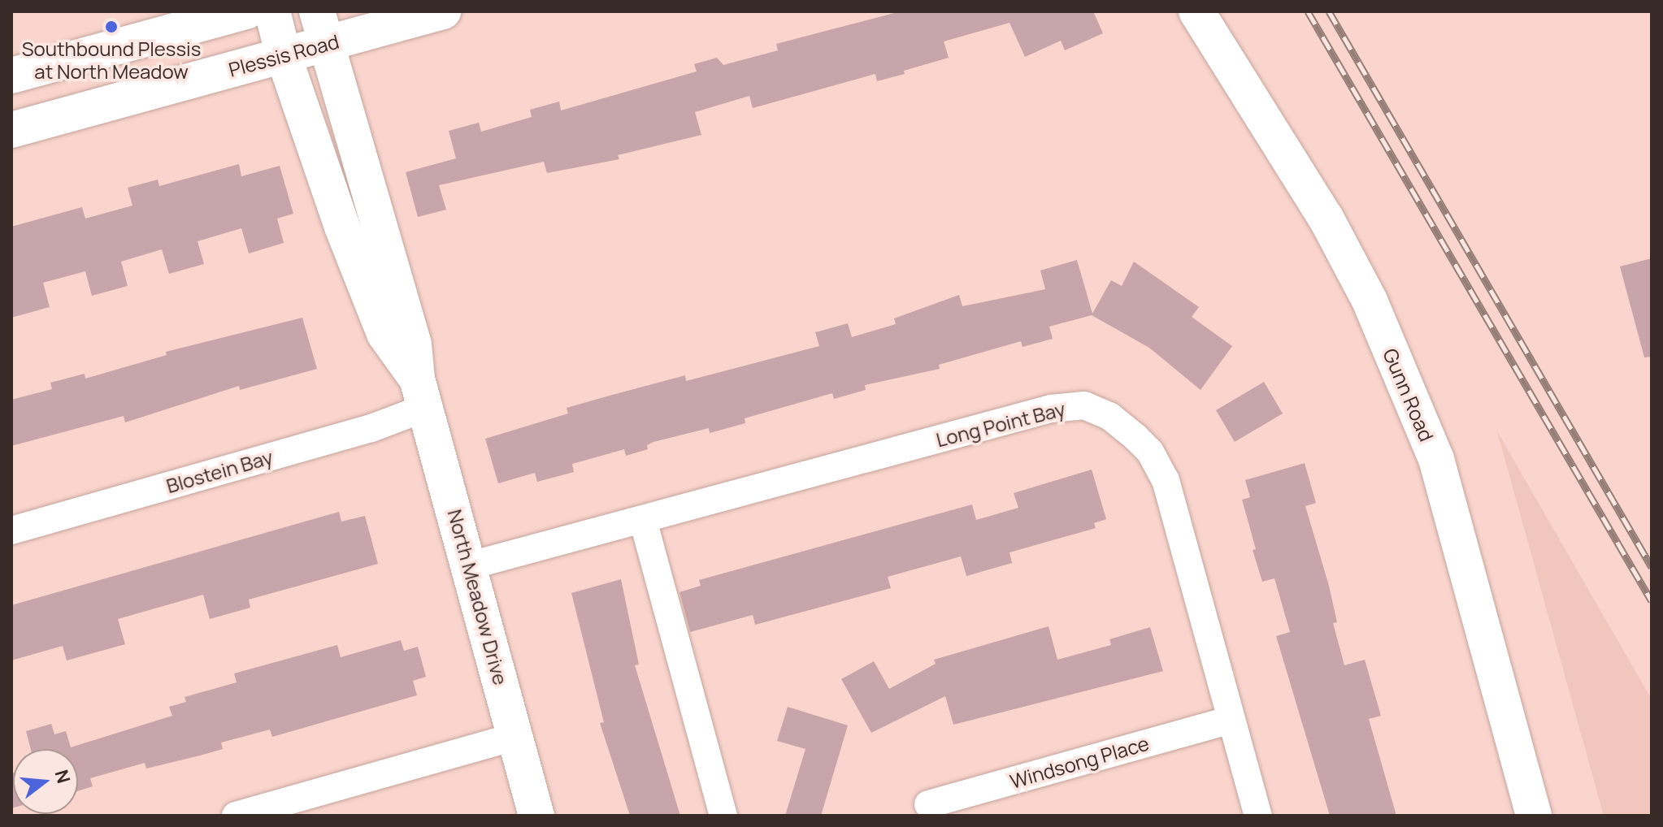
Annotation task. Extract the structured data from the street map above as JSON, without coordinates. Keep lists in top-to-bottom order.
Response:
{
  "streets": {
    "street": [
      "Plessis Road",
      "Gunn Road",
      "Long Point Bay",
      "Blostein Bay",
      "North Meadow Drive",
      "Windsong Place"
    ]
  },
  "crossings": [
    ["Plessis Road", "North Meadow Drive"],
    ["Long Point Bay", "North Meadow Drive"],
    ["Long Point Bay", "Windsong Place"],
    ["Blostein Bay", "North Meadow Drive"]
  ],
  "places": ["Southbound Plessis at North Meadow"],
  "north": "right"
}
